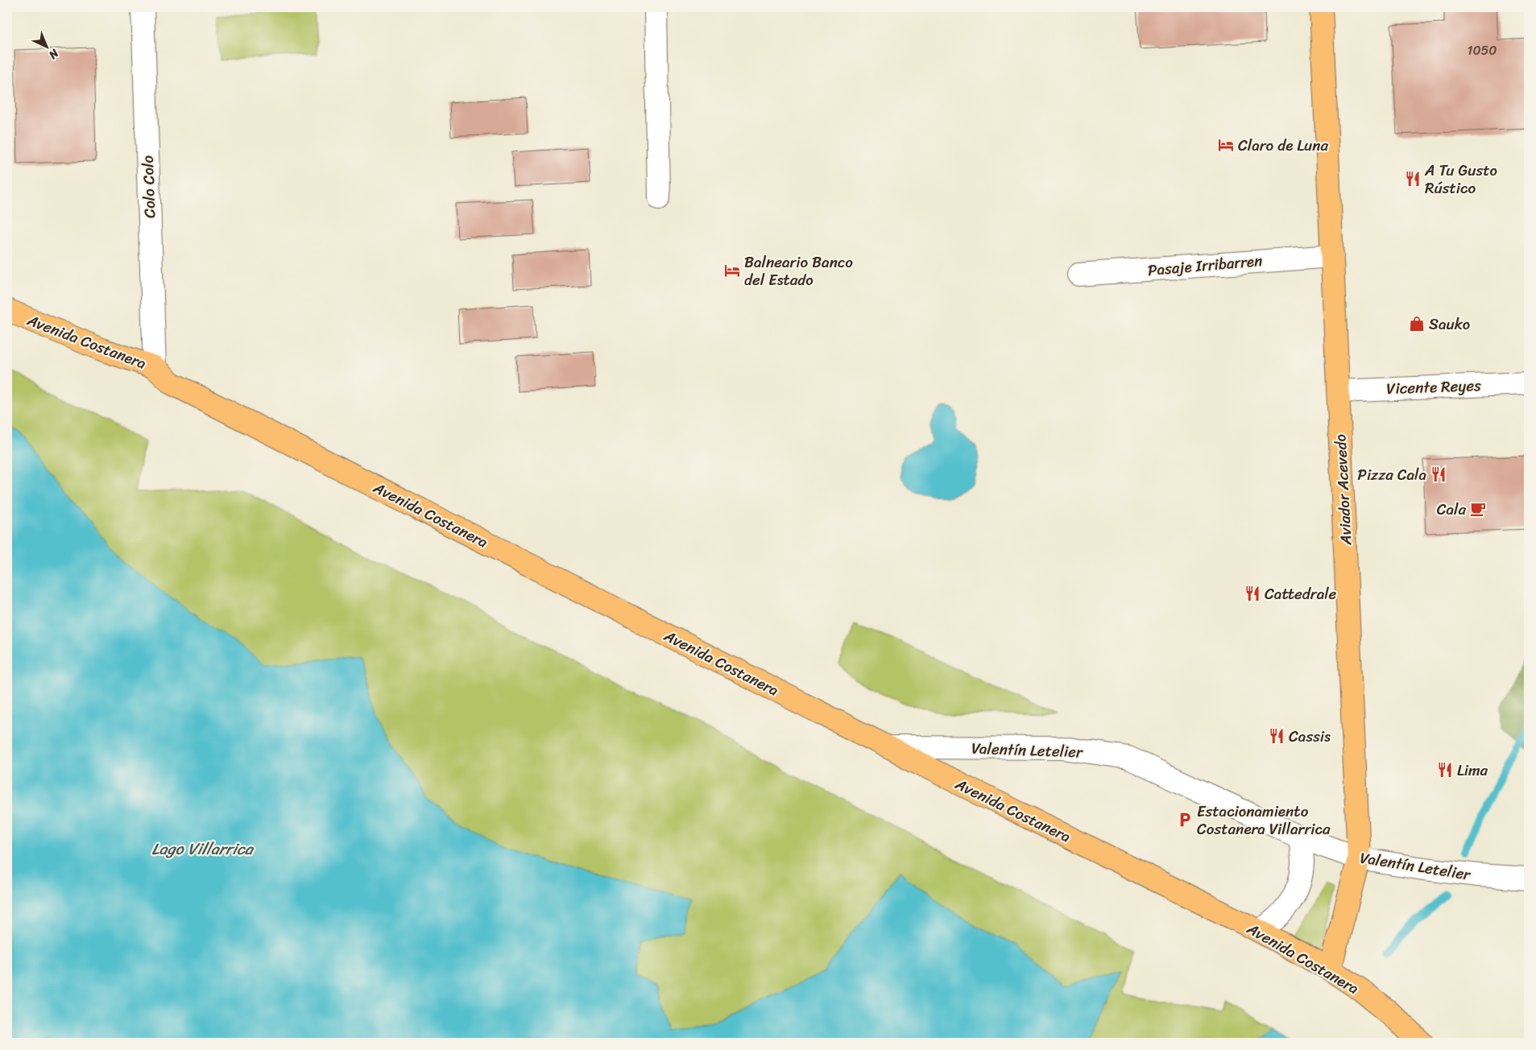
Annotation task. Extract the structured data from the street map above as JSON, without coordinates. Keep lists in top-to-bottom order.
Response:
{
  "streets": {
    "main road": ["Avenida Costanera", "Aviador Acevedo"],
    "street": [
      "Colo Colo",
      "Pasaje Irribarren",
      "Vicente Reyes",
      "Valentín Letelier"
    ]
  },
  "crossings": [
    ["Colo Colo", "Avenida Costanera"],
    ["Pasaje Irribarren", "Aviador Acevedo"],
    ["Avenida Costanera", "Aviador Acevedo"],
    ["Avenida Costanera", "Valentín Letelier"],
    ["Vicente Reyes", "Aviador Acevedo"],
    ["Aviador Acevedo", "Valentín Letelier"]
  ],
  "water": ["Lago Villarrica"],
  "places": {
    "hotel": ["Claro de Luna", "Balneario Banco del Estado"],
    "restaurant": [
      "A Tu Gusto Rústico",
      "Pizza Cala",
      "Cattedrale",
      "Cassis",
      "Lima"
    ],
    "shop": ["Sauko"],
    "cafe": ["Cala"],
    "parking": ["Estacionamiento Costanera Villarrica"]
  },
  "house_numbers": ["1050"],
  "north": "bottom right"
}
